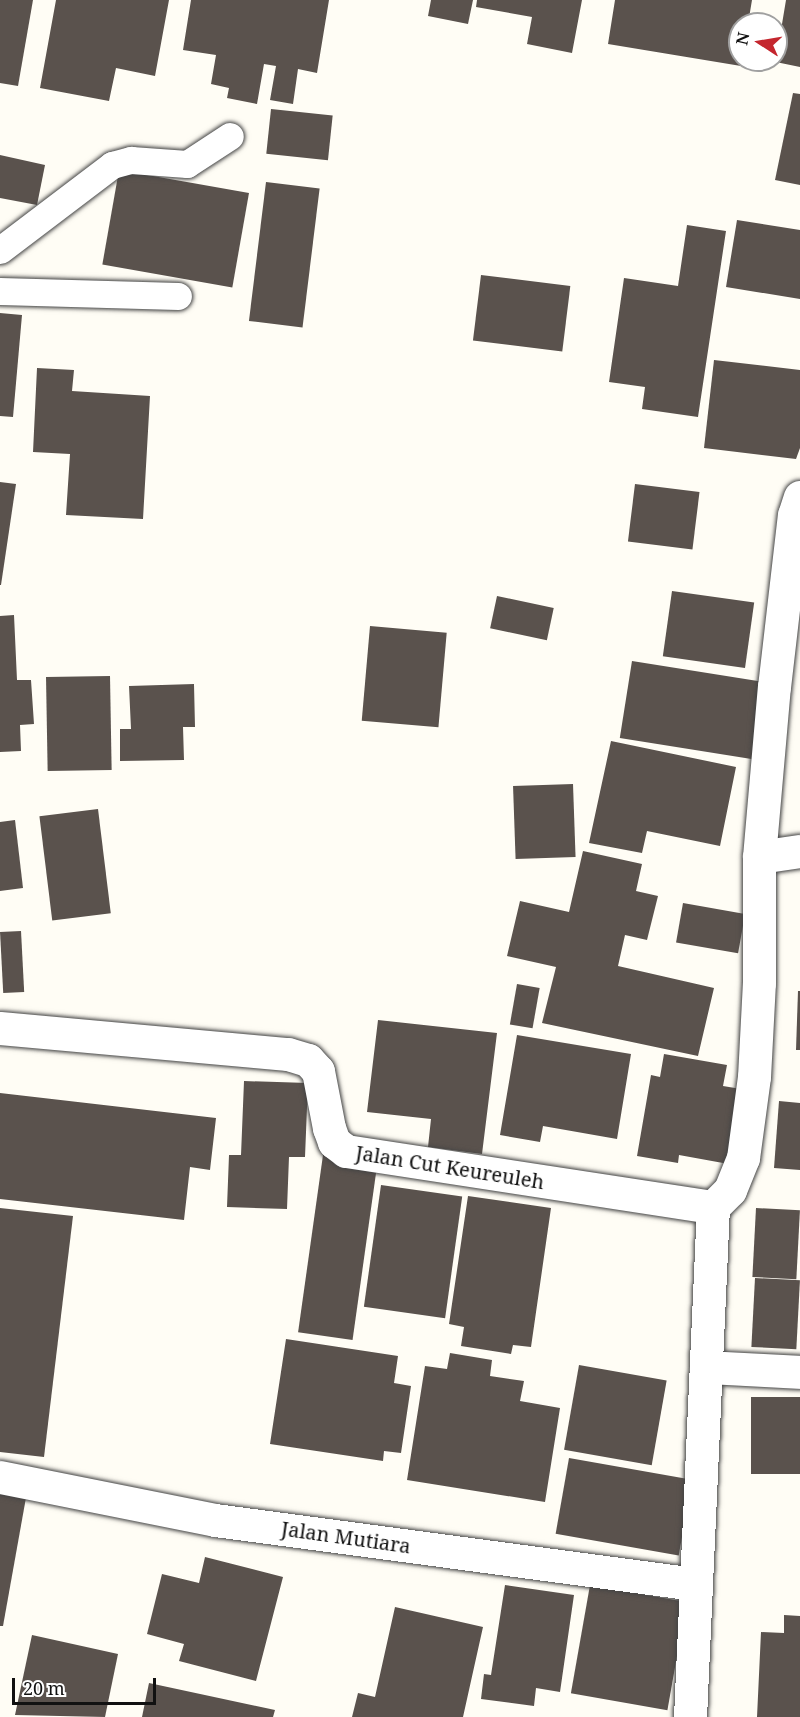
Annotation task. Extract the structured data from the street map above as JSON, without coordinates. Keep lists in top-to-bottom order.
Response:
{
  "streets": {
    "street": ["Jalan Cut Keureuleh", "Jalan Mutiara"]
  },
  "scale_bar": "20 m",
  "north": "left"
}
